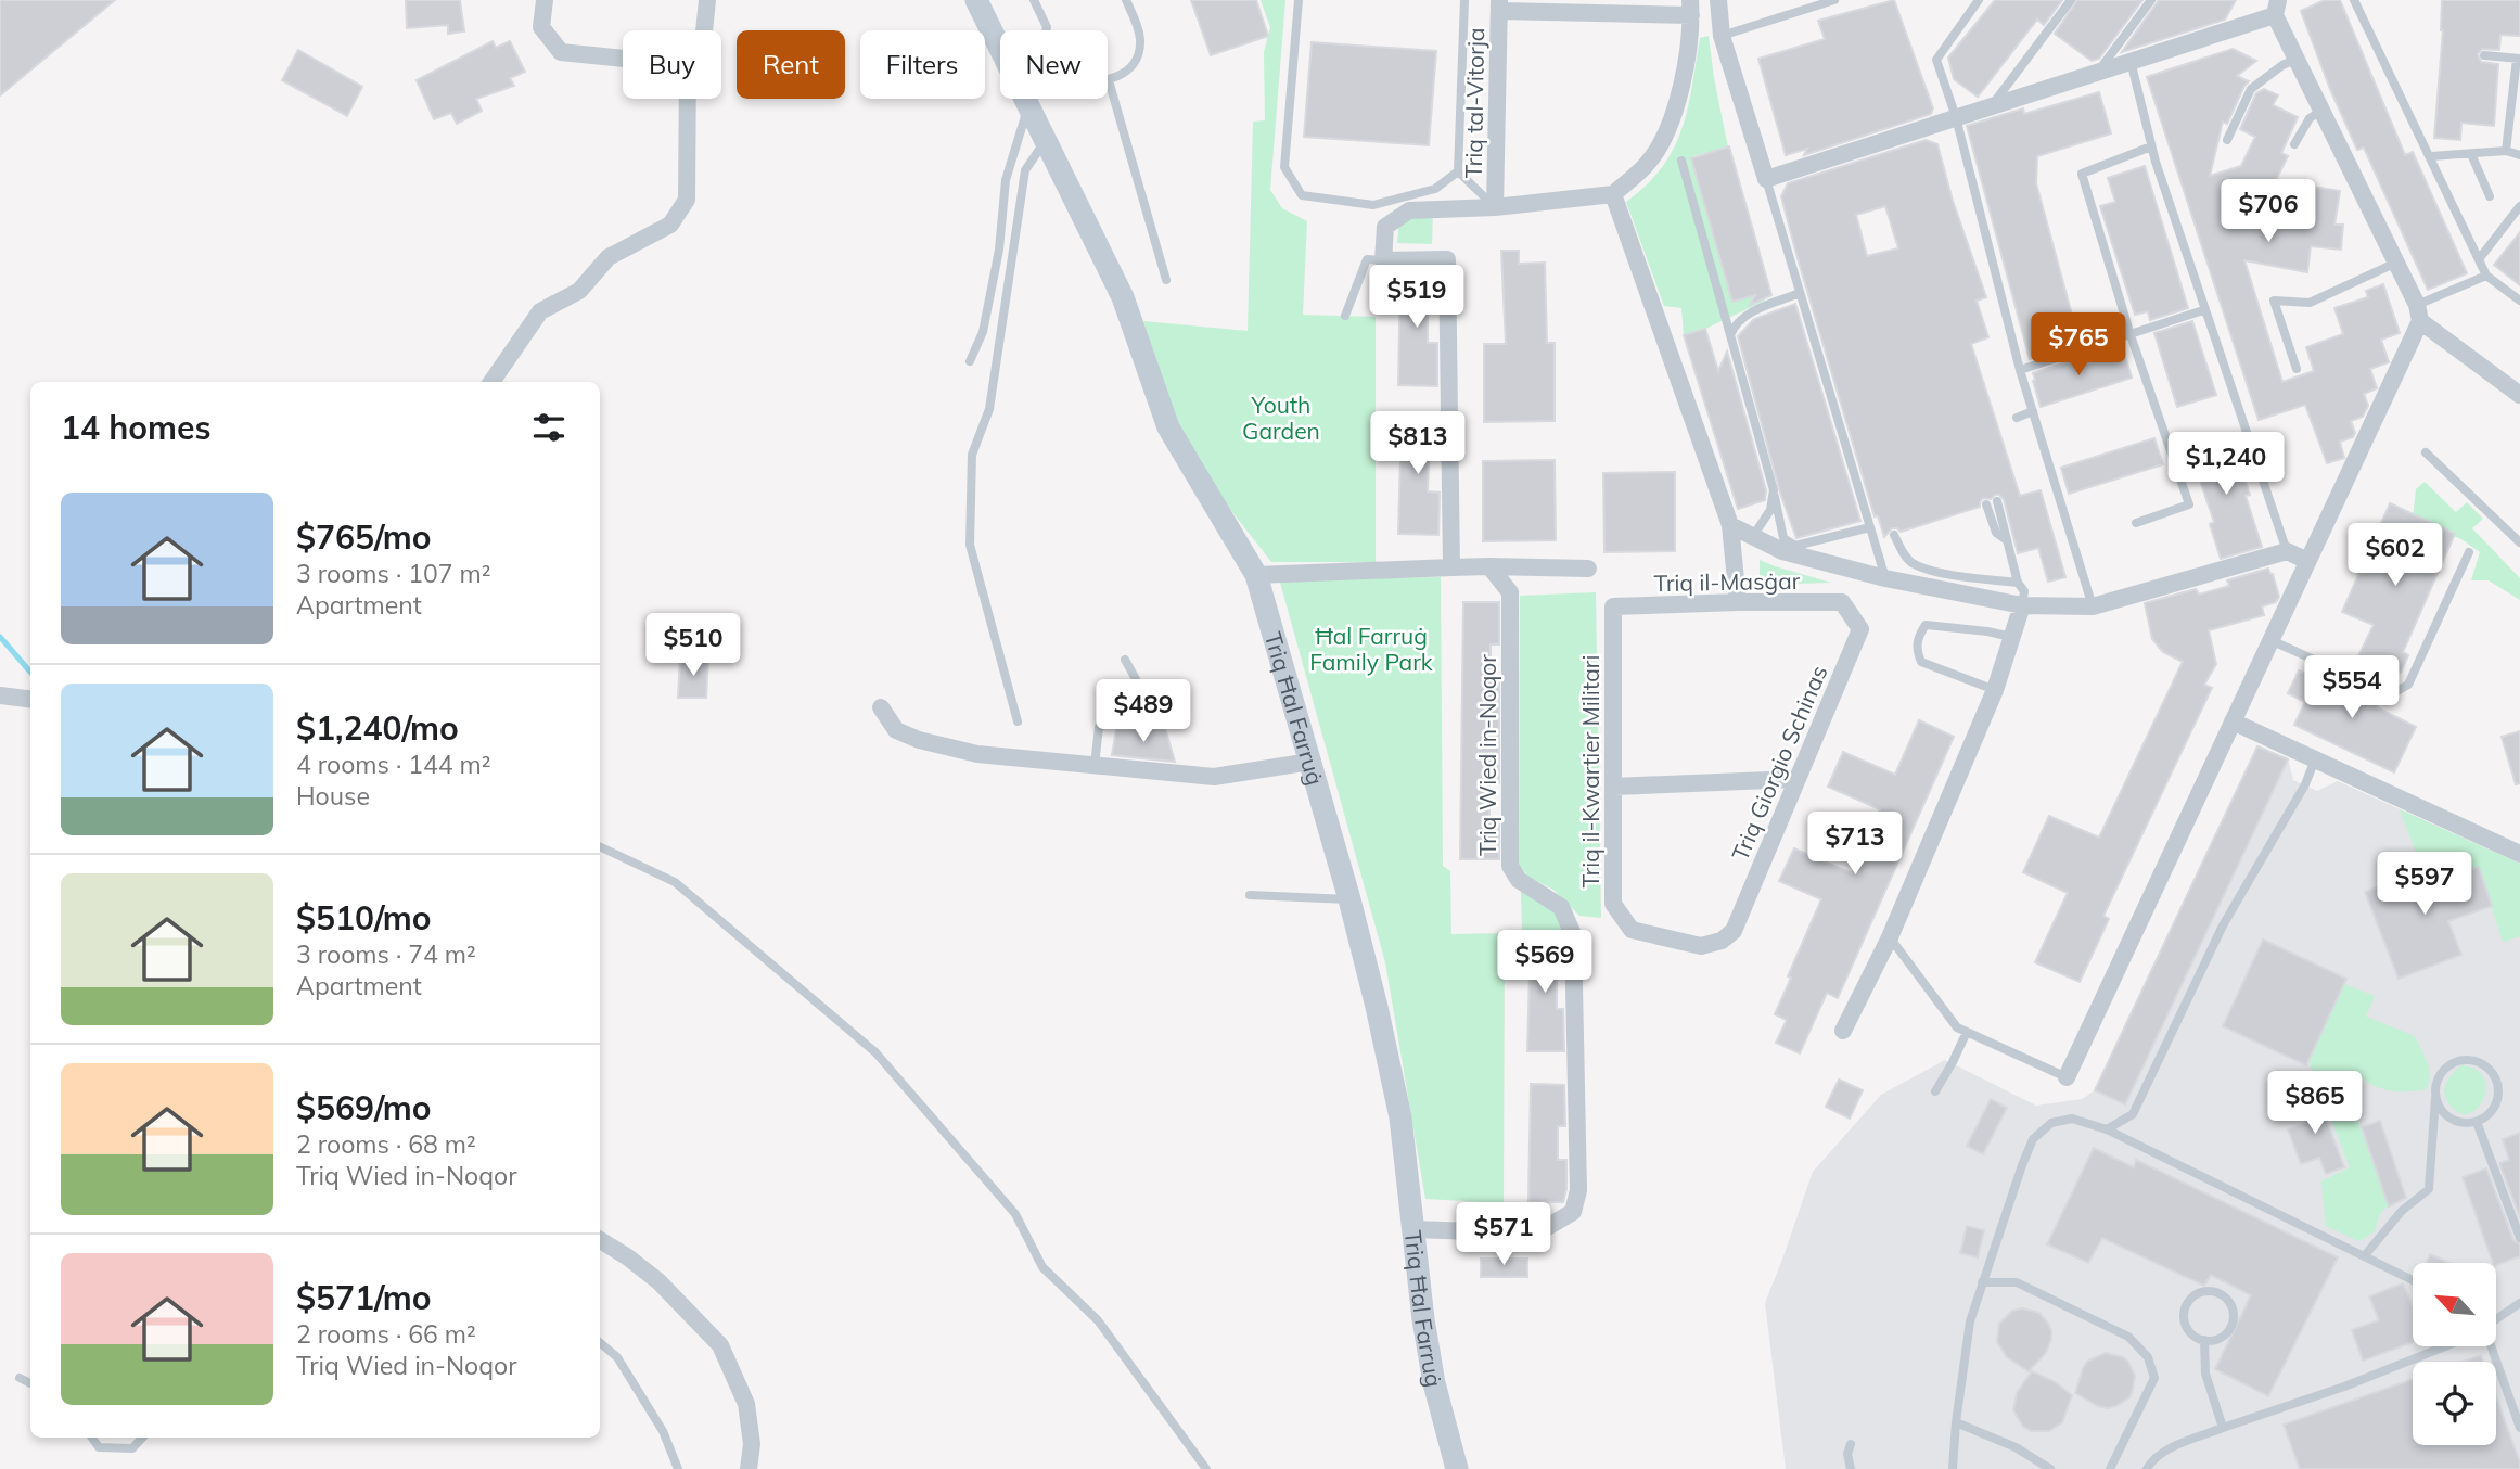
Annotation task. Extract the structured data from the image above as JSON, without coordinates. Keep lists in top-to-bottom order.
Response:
{
  "streets": {
    "main road": ["Triq Ħal Farruġ"],
    "street": [
      "Triq tal-Vitorja",
      "Triq il-Masġar",
      "Triq Wied in-Noqor",
      "Triq Giorgio Schinas",
      "Triq il-Kwartier Militari"
    ]
  },
  "crossings": [
    ["Triq il-Masġar", "Triq Giorgio Schinas"],
    ["Triq il-Masġar", "Triq il-Kwartier Militari"],
    ["Triq Ħal Farruġ", "Triq Wied in-Noqor"],
    ["Triq Giorgio Schinas", "Triq il-Kwartier Militari"]
  ],
  "parks": ["Youth Garden", "Ħal Farruġ Family Park"],
  "north": "top left",
  "page": {
    "chip": [
      "Buy",
      "Rent",
      "Filters",
      "New"
    ],
    "price": [
      "$706",
      "$519",
      "$765",
      "$813",
      "$1,240",
      "$602",
      "$510",
      "$554",
      "$489",
      "$713",
      "$597",
      "$569",
      "$865",
      "$571"
    ],
    "heading": "14 homes",
    "list": [
      {
        "name": "$765/mo",
        "note": "3 rooms · 107 m² · Apartment"
      },
      {
        "name": "$1,240/mo",
        "note": "4 rooms · 144 m² · House"
      },
      {
        "name": "$510/mo",
        "note": "3 rooms · 74 m² · Apartment"
      },
      {
        "name": "$569/mo",
        "note": "2 rooms · 68 m² · Triq Wied in-Noqor"
      },
      {
        "name": "$571/mo",
        "note": "2 rooms · 66 m² · Triq Wied in-Noqor"
      }
    ]
  }
}
